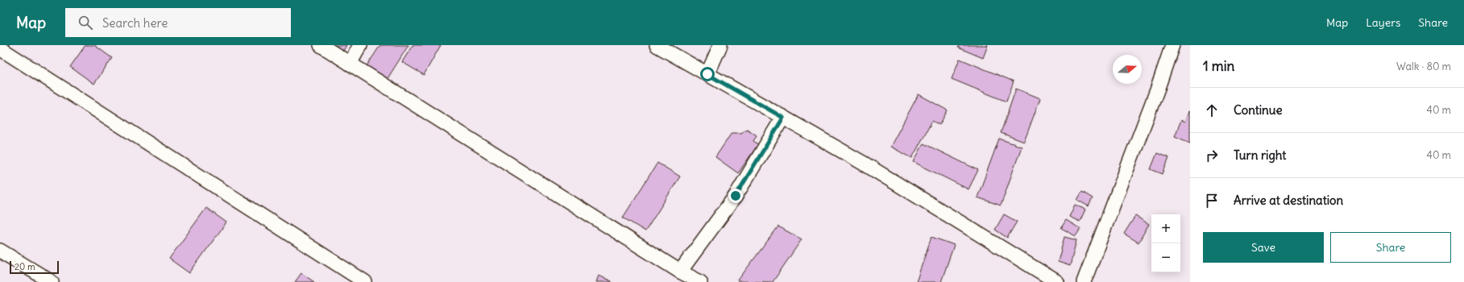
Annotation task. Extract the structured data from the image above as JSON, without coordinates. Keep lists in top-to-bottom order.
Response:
{
  "scale_bar": "20 m",
  "north": "right",
  "page": {
    "header": "Map",
    "search": "Search here",
    "nav": ["Map", "Layers", "Share"],
    "heading": ["1 min", "Walk · 80 m"],
    "list": [
      ["Continue", "40 m"],
      ["Turn right", "40 m"],
      "Arrive at destination"
    ],
    "map_buttons": ["+", "−"],
    "buttons": ["Save", "Share"],
    "scale": "20 m"
  }
}
